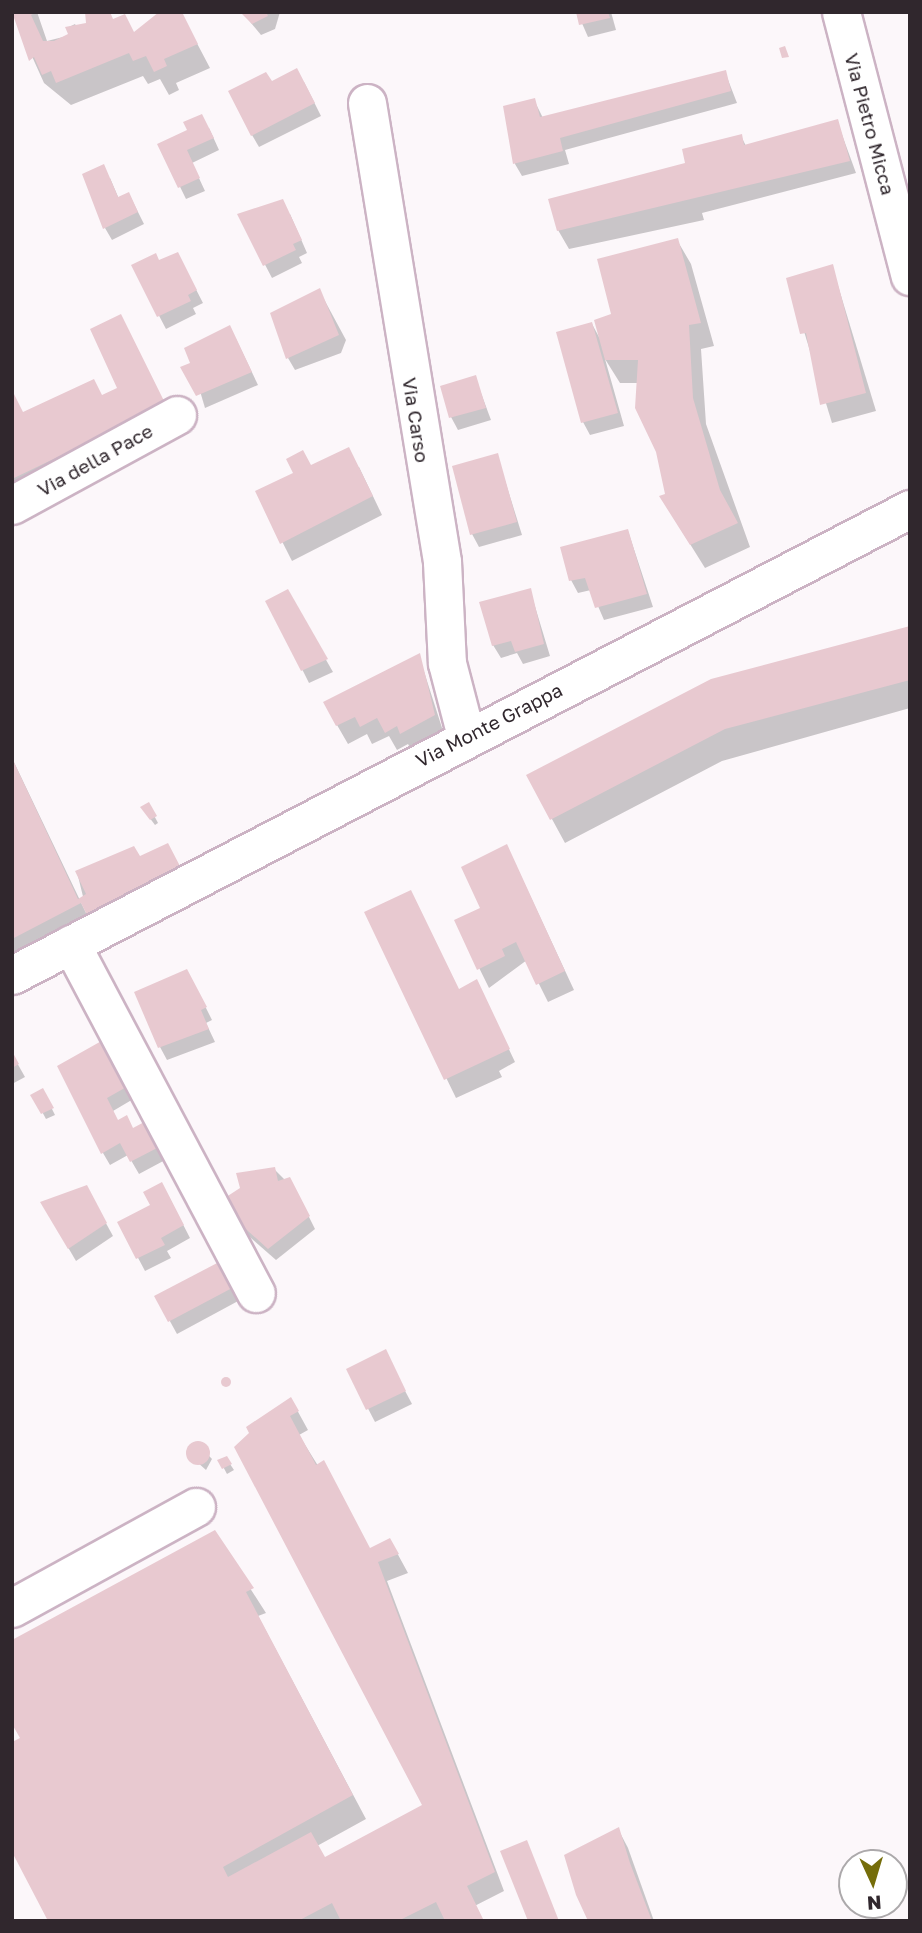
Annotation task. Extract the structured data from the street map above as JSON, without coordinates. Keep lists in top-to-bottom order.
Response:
{
  "streets": {
    "street": [
      "Via Pietro Micca",
      "Via Carso",
      "Via della Pace",
      "Via Monte Grappa"
    ]
  },
  "crossings": [
    ["Via Carso", "Via Monte Grappa"]
  ],
  "north": "bottom"
}
